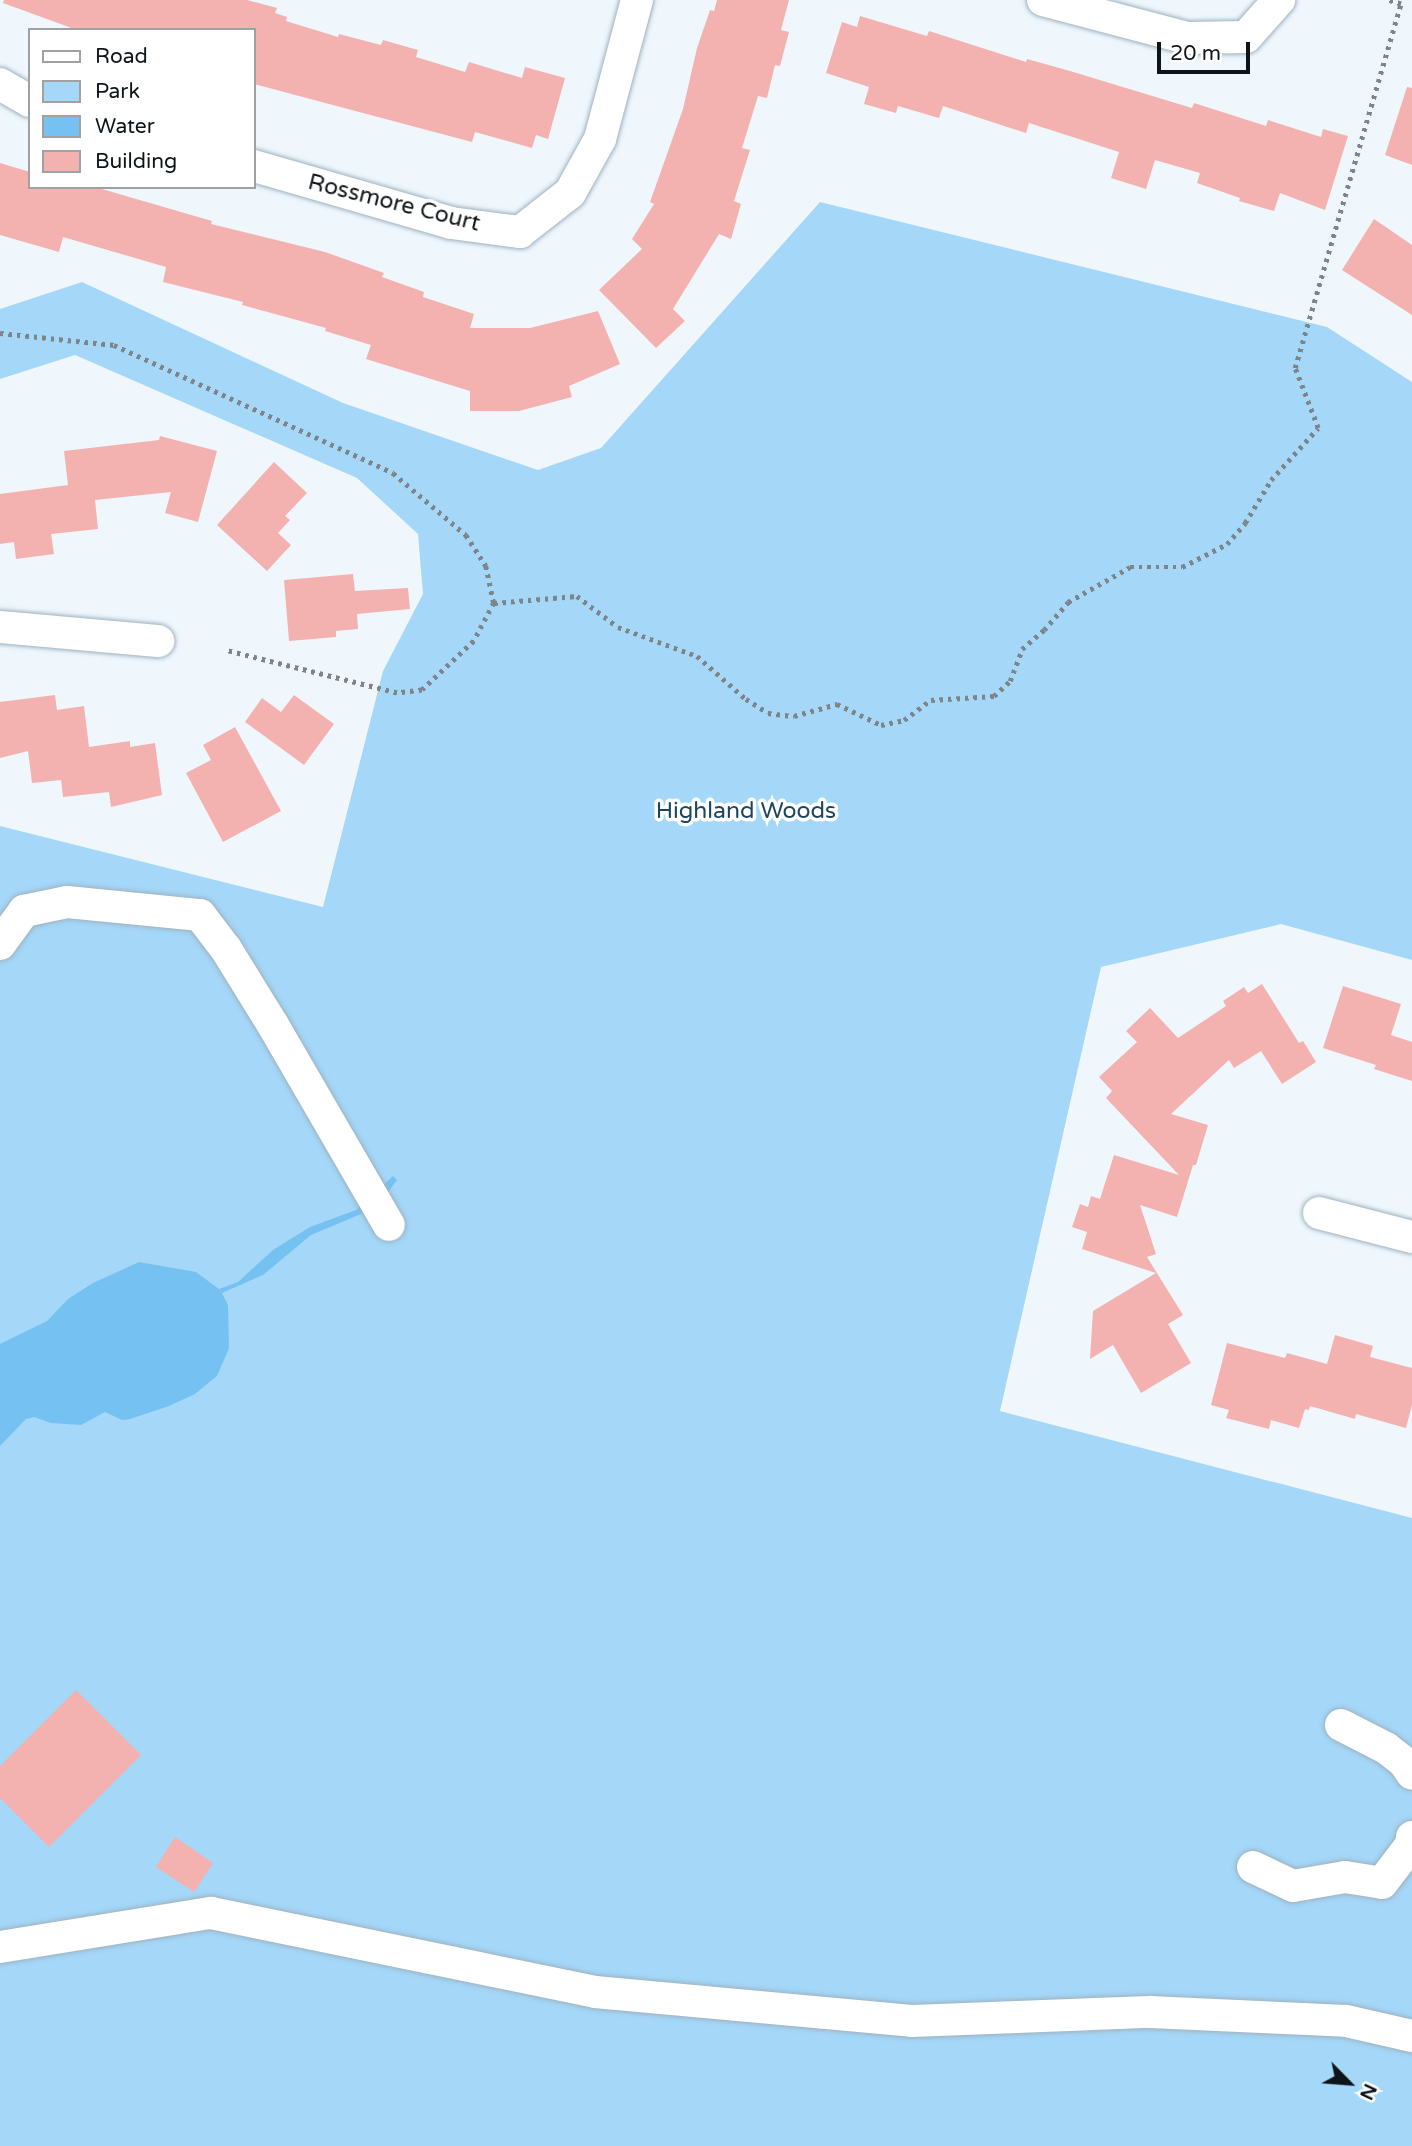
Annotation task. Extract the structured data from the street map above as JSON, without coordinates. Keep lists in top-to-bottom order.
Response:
{
  "streets": {
    "street": ["Rossmore Court"]
  },
  "parks": ["Highland Woods"],
  "legend": [
    "Road",
    "Park",
    "Water",
    "Building"
  ],
  "scale_bar": "20 m",
  "north": "bottom right"
}
